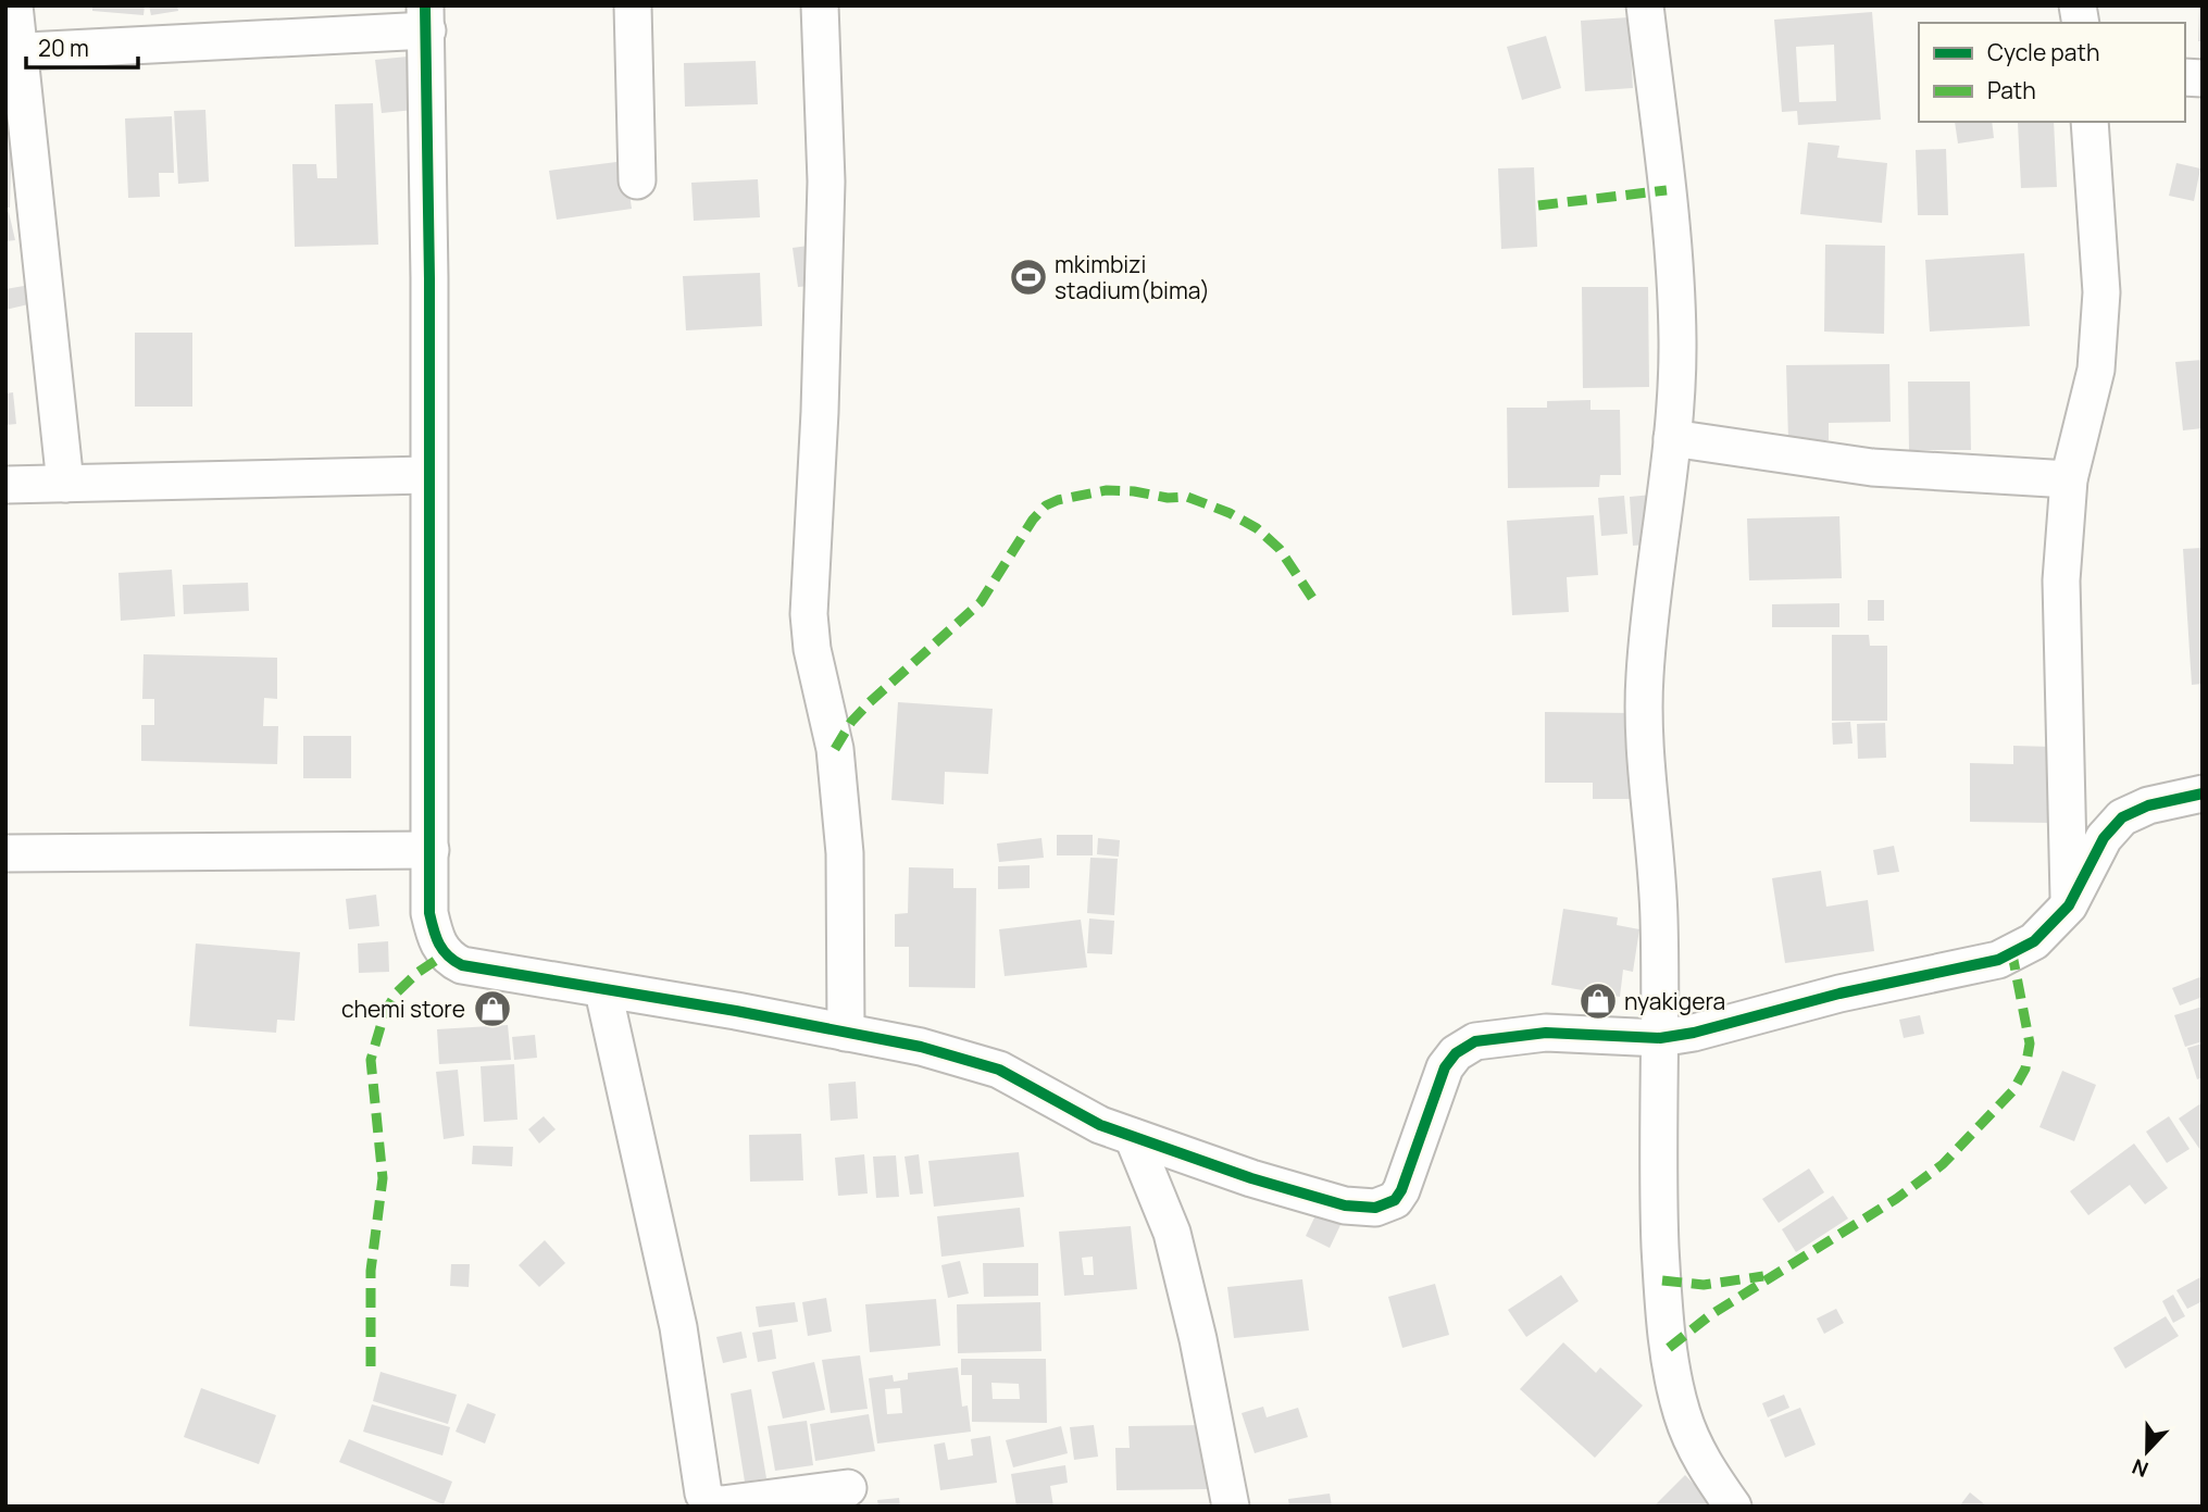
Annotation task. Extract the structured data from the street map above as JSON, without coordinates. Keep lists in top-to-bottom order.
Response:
{
  "places": {
    "sports": ["mkimbizi stadium(bima)"],
    "shop": ["nyakigera", "chemi store"]
  },
  "legend": ["Cycle path", "Path"],
  "scale_bar": "20 m",
  "north": "bottom"
}
